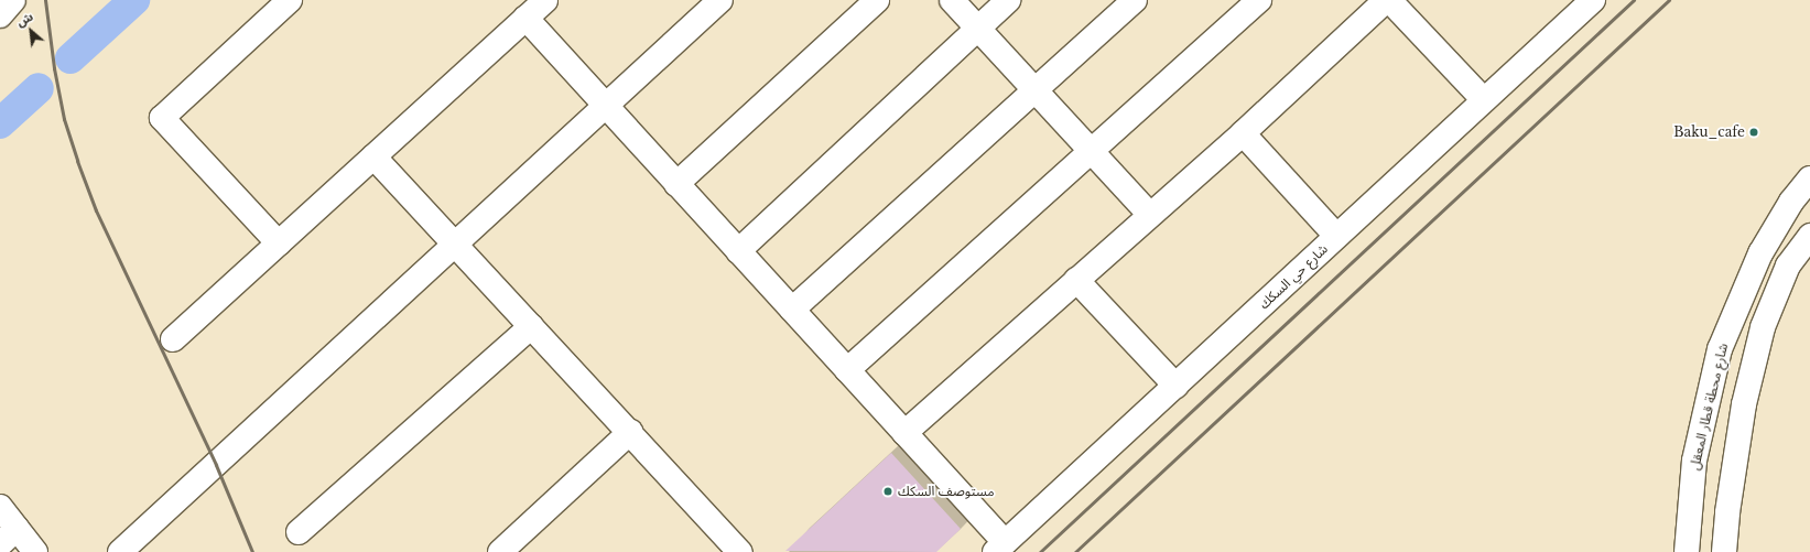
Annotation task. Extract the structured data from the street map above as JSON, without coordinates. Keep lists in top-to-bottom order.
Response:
{
  "streets": {
    "street": ["شارع حي السكك", "شارع محطة قطار المعقل"]
  },
  "places": ["Baku_cafe", "مستوصف السكك"],
  "north": "top left"
}
